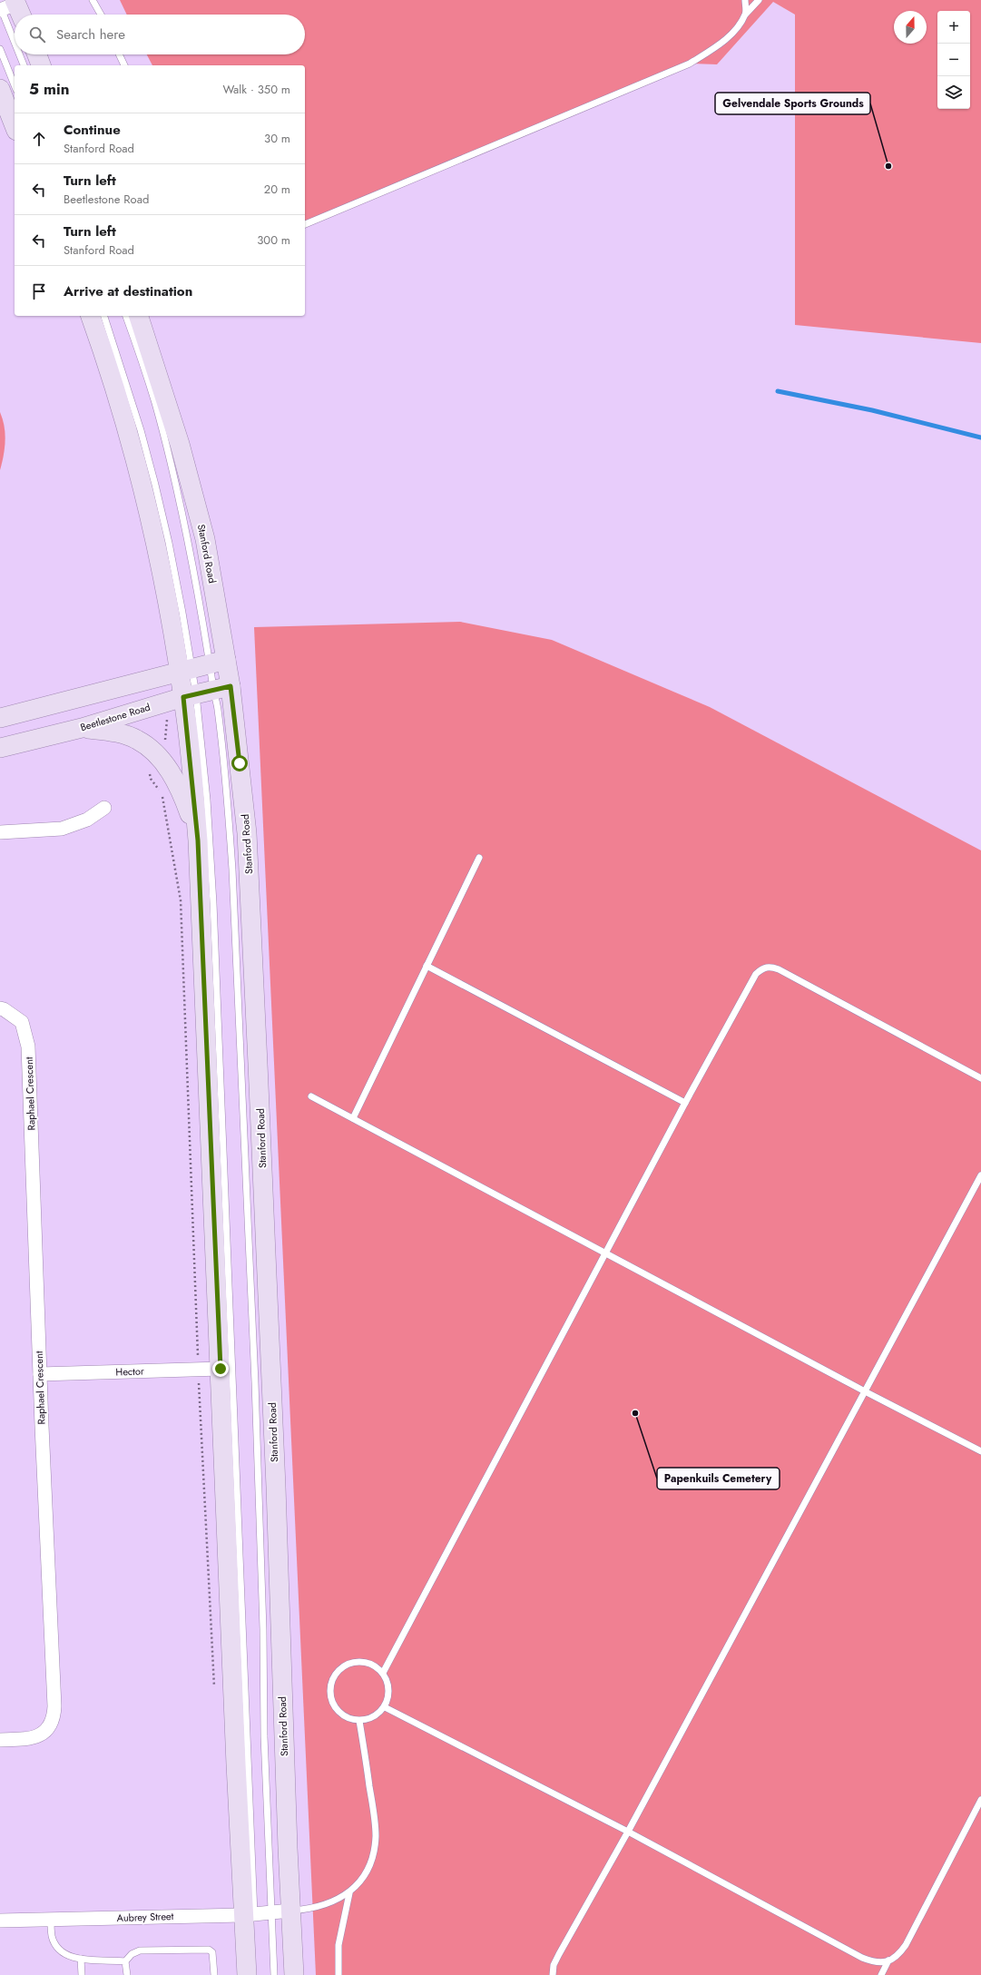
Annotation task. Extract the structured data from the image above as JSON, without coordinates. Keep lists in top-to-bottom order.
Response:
{
  "streets": {
    "main road": ["Stanford Road", "Beetlestone Road"],
    "street": ["Raphael Crescent", "Hector", "Aubrey Street"]
  },
  "crossings": [
    ["Stanford Road", "Beetlestone Road"],
    ["Stanford Road", "Hector"],
    ["Stanford Road", "Aubrey Street"],
    ["Raphael Crescent", "Hector"]
  ],
  "places": ["Gelvendale Sports Grounds", "Papenkuils Cemetery"],
  "north": "top",
  "page": {
    "map_buttons": ["+", "−"],
    "search": "Search here",
    "heading": ["5 min", "Walk · 350 m"],
    "list": [
      ["Continue", "Stanford Road", "30 m"],
      ["Turn left", "Beetlestone Road", "20 m"],
      ["Turn left", "Stanford Road", "300 m"],
      "Arrive at destination"
    ]
  }
}
